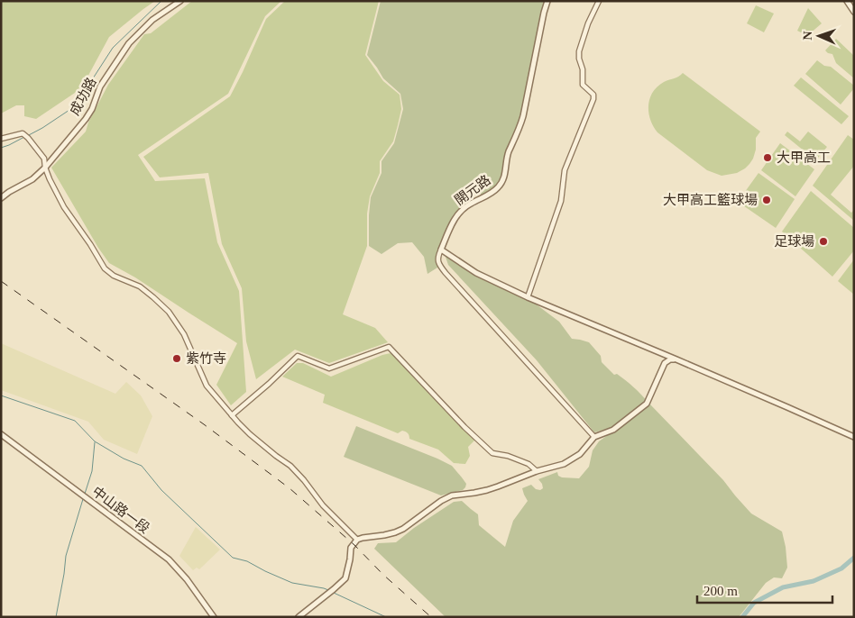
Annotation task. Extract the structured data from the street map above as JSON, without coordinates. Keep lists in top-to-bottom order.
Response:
{
  "streets": {
    "street": ["成功路", "開元路", "中山路一段"]
  },
  "places": [
    "大甲高工",
    "大甲高工籃球場",
    "足球場",
    "紫竹寺"
  ],
  "scale_bar": "200 m",
  "north": "left"
}
